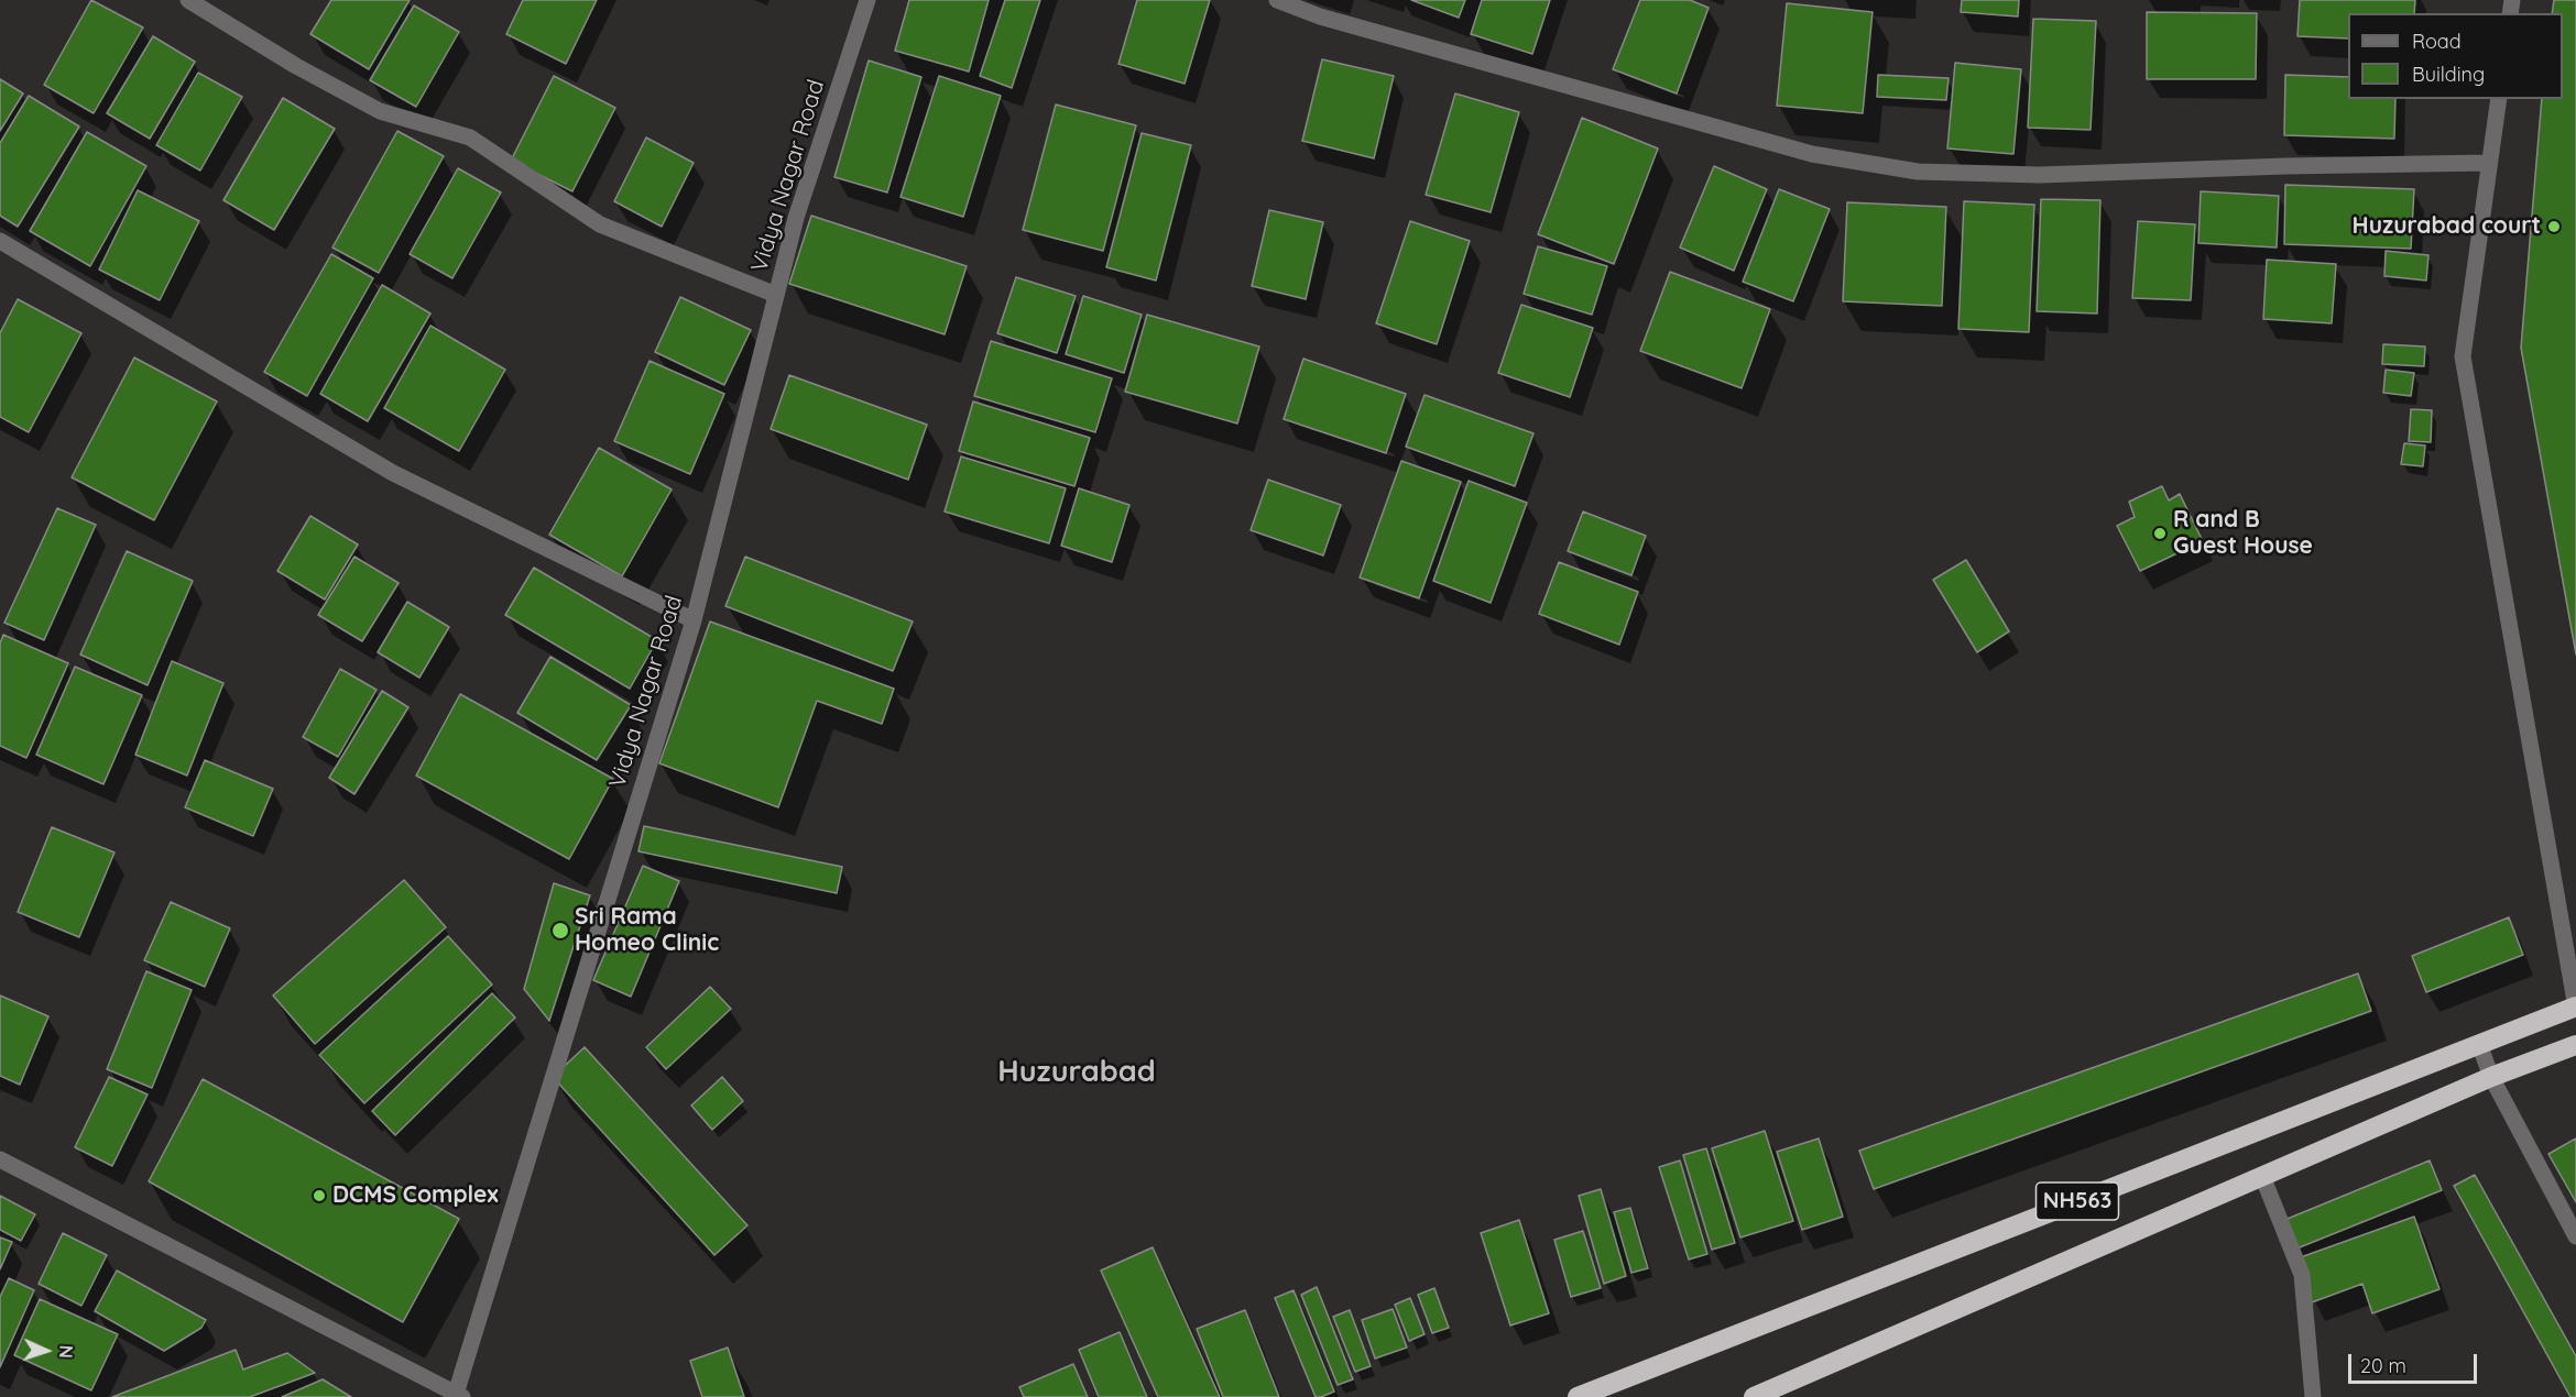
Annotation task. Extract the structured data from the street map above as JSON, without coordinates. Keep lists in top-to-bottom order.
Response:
{
  "streets": {
    "highway": ["NH563"],
    "street": ["Vidya Nagar Road"]
  },
  "districts": ["Huzurabad"],
  "places": [
    "Huzurabad court",
    "R and B Guest House",
    "Sri Rama Homeo Clinic",
    "DCMS Complex"
  ],
  "legend": ["Road", "Building"],
  "scale_bar": "20 m",
  "north": "right"
}
